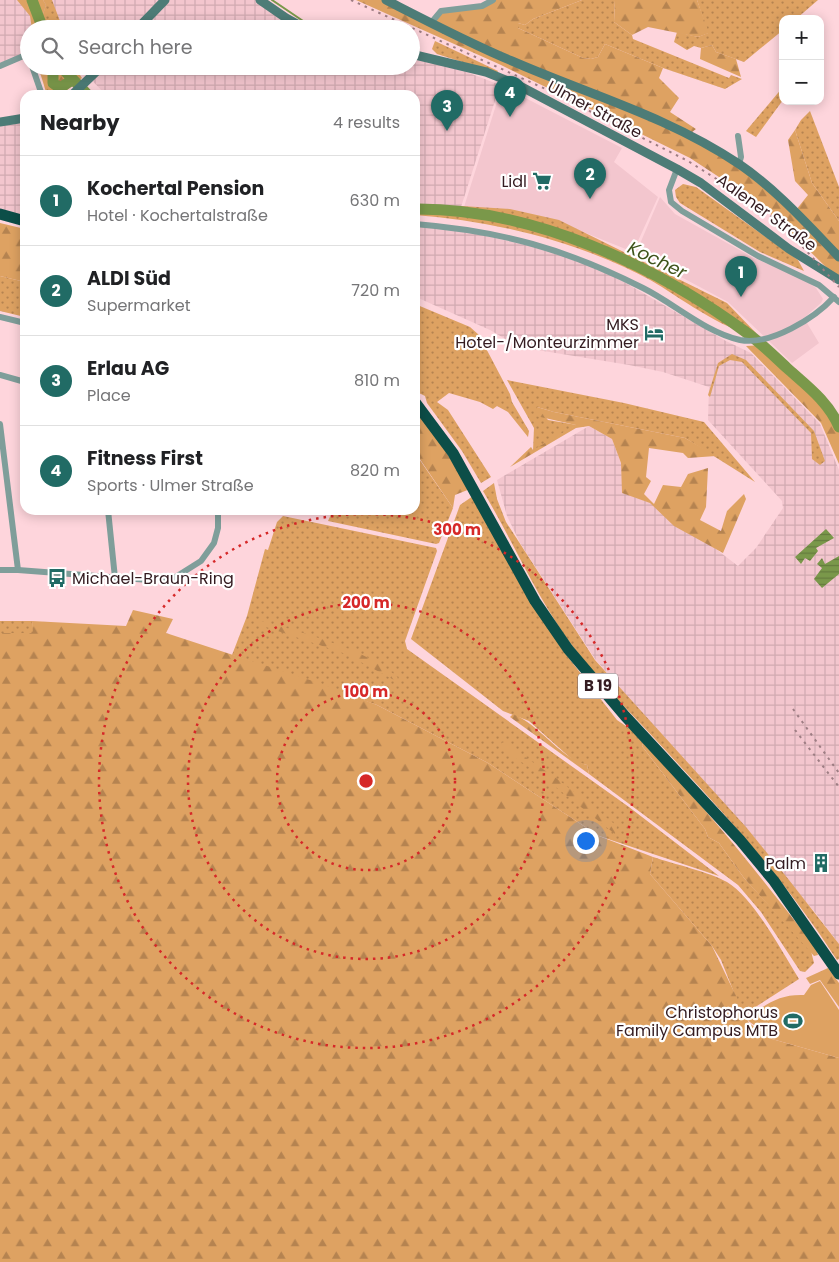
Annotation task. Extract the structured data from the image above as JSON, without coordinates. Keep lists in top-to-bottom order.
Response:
{
  "streets": {
    "highway": ["B 19"],
    "street": ["Ulmer Straße", "Aalener Straße"]
  },
  "crossings": [
    ["Ulmer Straße", "Aalener Straße"]
  ],
  "water": ["Kocher"],
  "places": {
    "supermarket": ["Lidl"],
    "hotel": ["MKS Hotel-/Monteurzimmer"],
    "bus stop": ["Michael-Braun-Ring"],
    "building": ["Palm"],
    "sports": ["Christophorus Family Campus MTB"]
  },
  "page": {
    "map_buttons": ["+", "−"],
    "search": "Search here",
    "pins": [
      "4",
      "3",
      "2",
      "1"
    ],
    "heading": ["Nearby", "4 results"],
    "list": [
      {
        "mark": "1",
        "name": "Kochertal Pension",
        "note": "Hotel · Kochertalstraße",
        "value": "630 m"
      },
      {
        "mark": "2",
        "name": "ALDI Süd",
        "note": "Supermarket",
        "value": "720 m"
      },
      {
        "mark": "3",
        "name": "Erlau AG",
        "note": "Place",
        "value": "810 m"
      },
      {
        "mark": "4",
        "name": "Fitness First",
        "note": "Sports · Ulmer Straße",
        "value": "820 m"
      }
    ]
  },
  "rings": ["300 m", "200 m", "100 m"]
}
